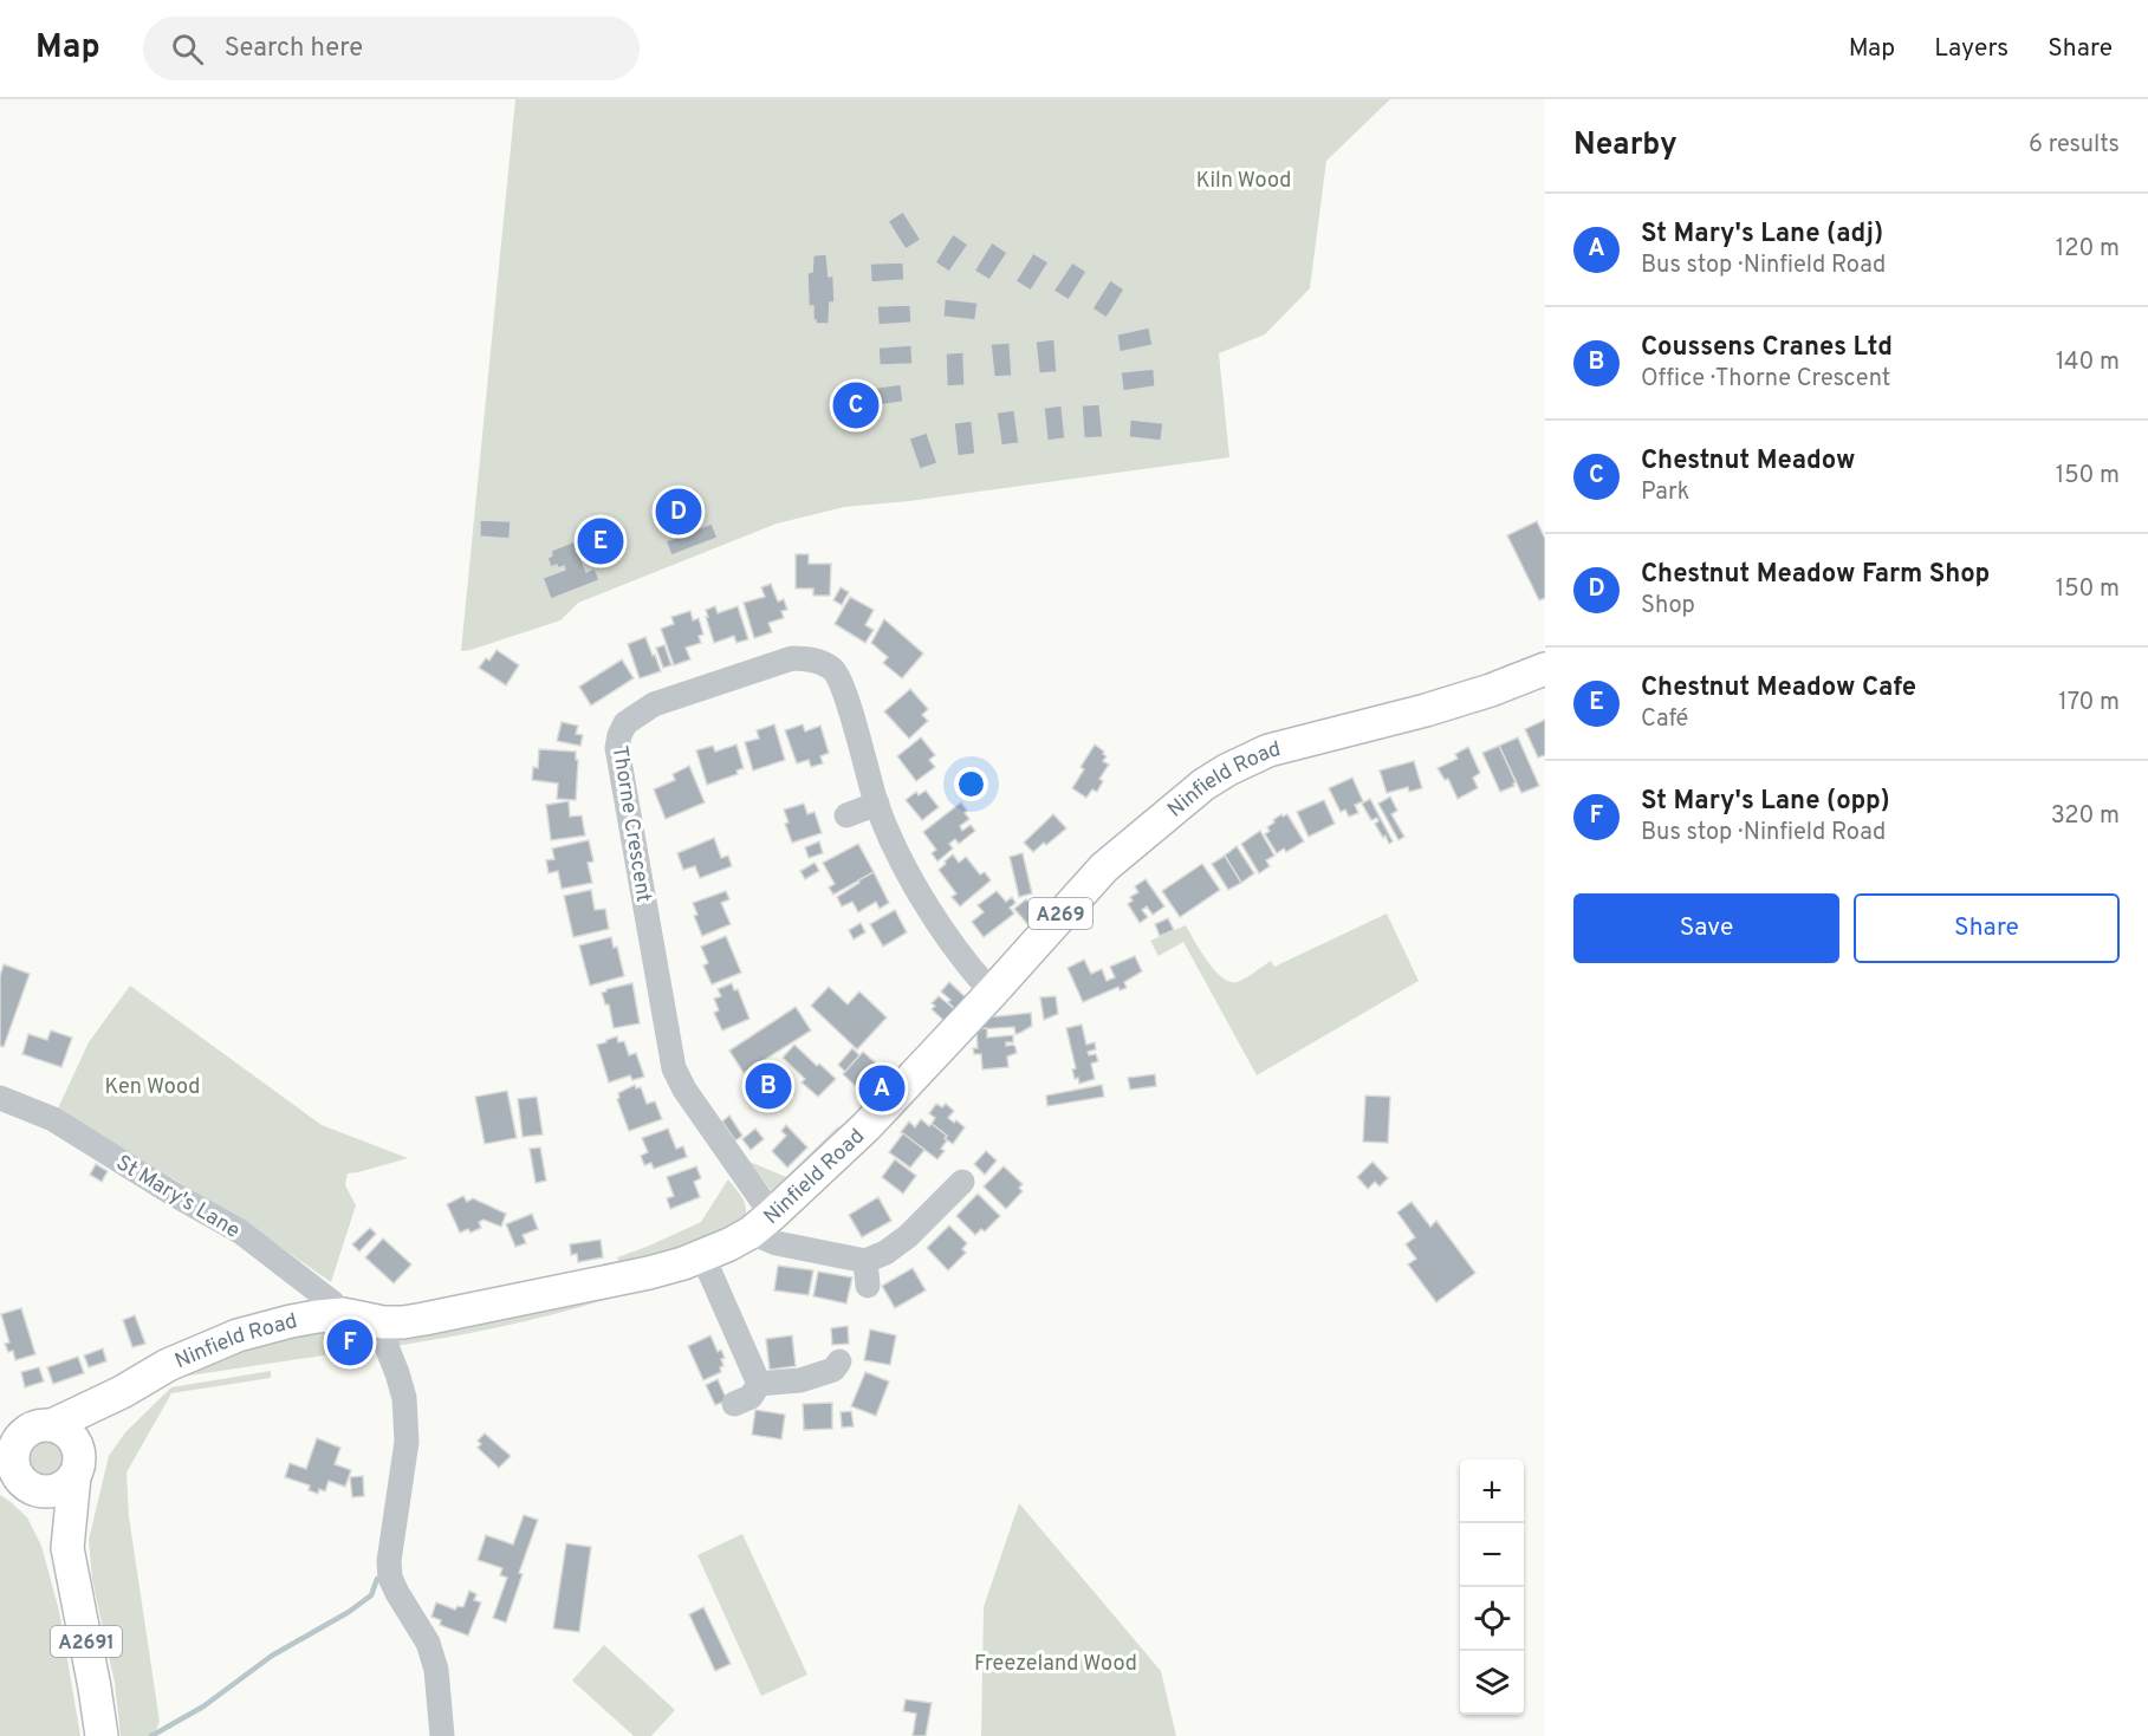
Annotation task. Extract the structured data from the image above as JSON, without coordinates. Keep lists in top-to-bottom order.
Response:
{
  "streets": {
    "main road": ["Ninfield Road", "A269", "A2691"],
    "street": ["Thorne Crescent", "St Mary's Lane"]
  },
  "crossings": [
    ["Ninfield Road", "Thorne Crescent"],
    ["Ninfield Road", "St Mary's Lane"],
    ["Ninfield Road", "A2691"]
  ],
  "parks": ["Kiln Wood", "Ken Wood", "Freezeland Wood"],
  "page": {
    "header": "Map",
    "search": "Search here",
    "nav": ["Map", "Layers", "Share"],
    "heading": ["Nearby", "6 results"],
    "list": [
      {
        "mark": "A",
        "name": "St Mary's Lane (adj)",
        "note": "Bus stop · Ninfield Road",
        "value": "120 m"
      },
      {
        "mark": "B",
        "name": "Coussens Cranes Ltd",
        "note": "Office · Thorne Crescent",
        "value": "140 m"
      },
      {
        "mark": "C",
        "name": "Chestnut Meadow",
        "note": "Park",
        "value": "150 m"
      },
      {
        "mark": "D",
        "name": "Chestnut Meadow Farm Shop",
        "note": "Shop",
        "value": "150 m"
      },
      {
        "mark": "E",
        "name": "Chestnut Meadow Cafe",
        "note": "Café",
        "value": "170 m"
      },
      {
        "mark": "F",
        "name": "St Mary's Lane (opp)",
        "note": "Bus stop · Ninfield Road",
        "value": "320 m"
      }
    ],
    "pins": [
      "C",
      "D",
      "E",
      "B",
      "A",
      "F"
    ],
    "buttons": ["Save", "Share"],
    "map_buttons": ["+", "−"]
  }
}
